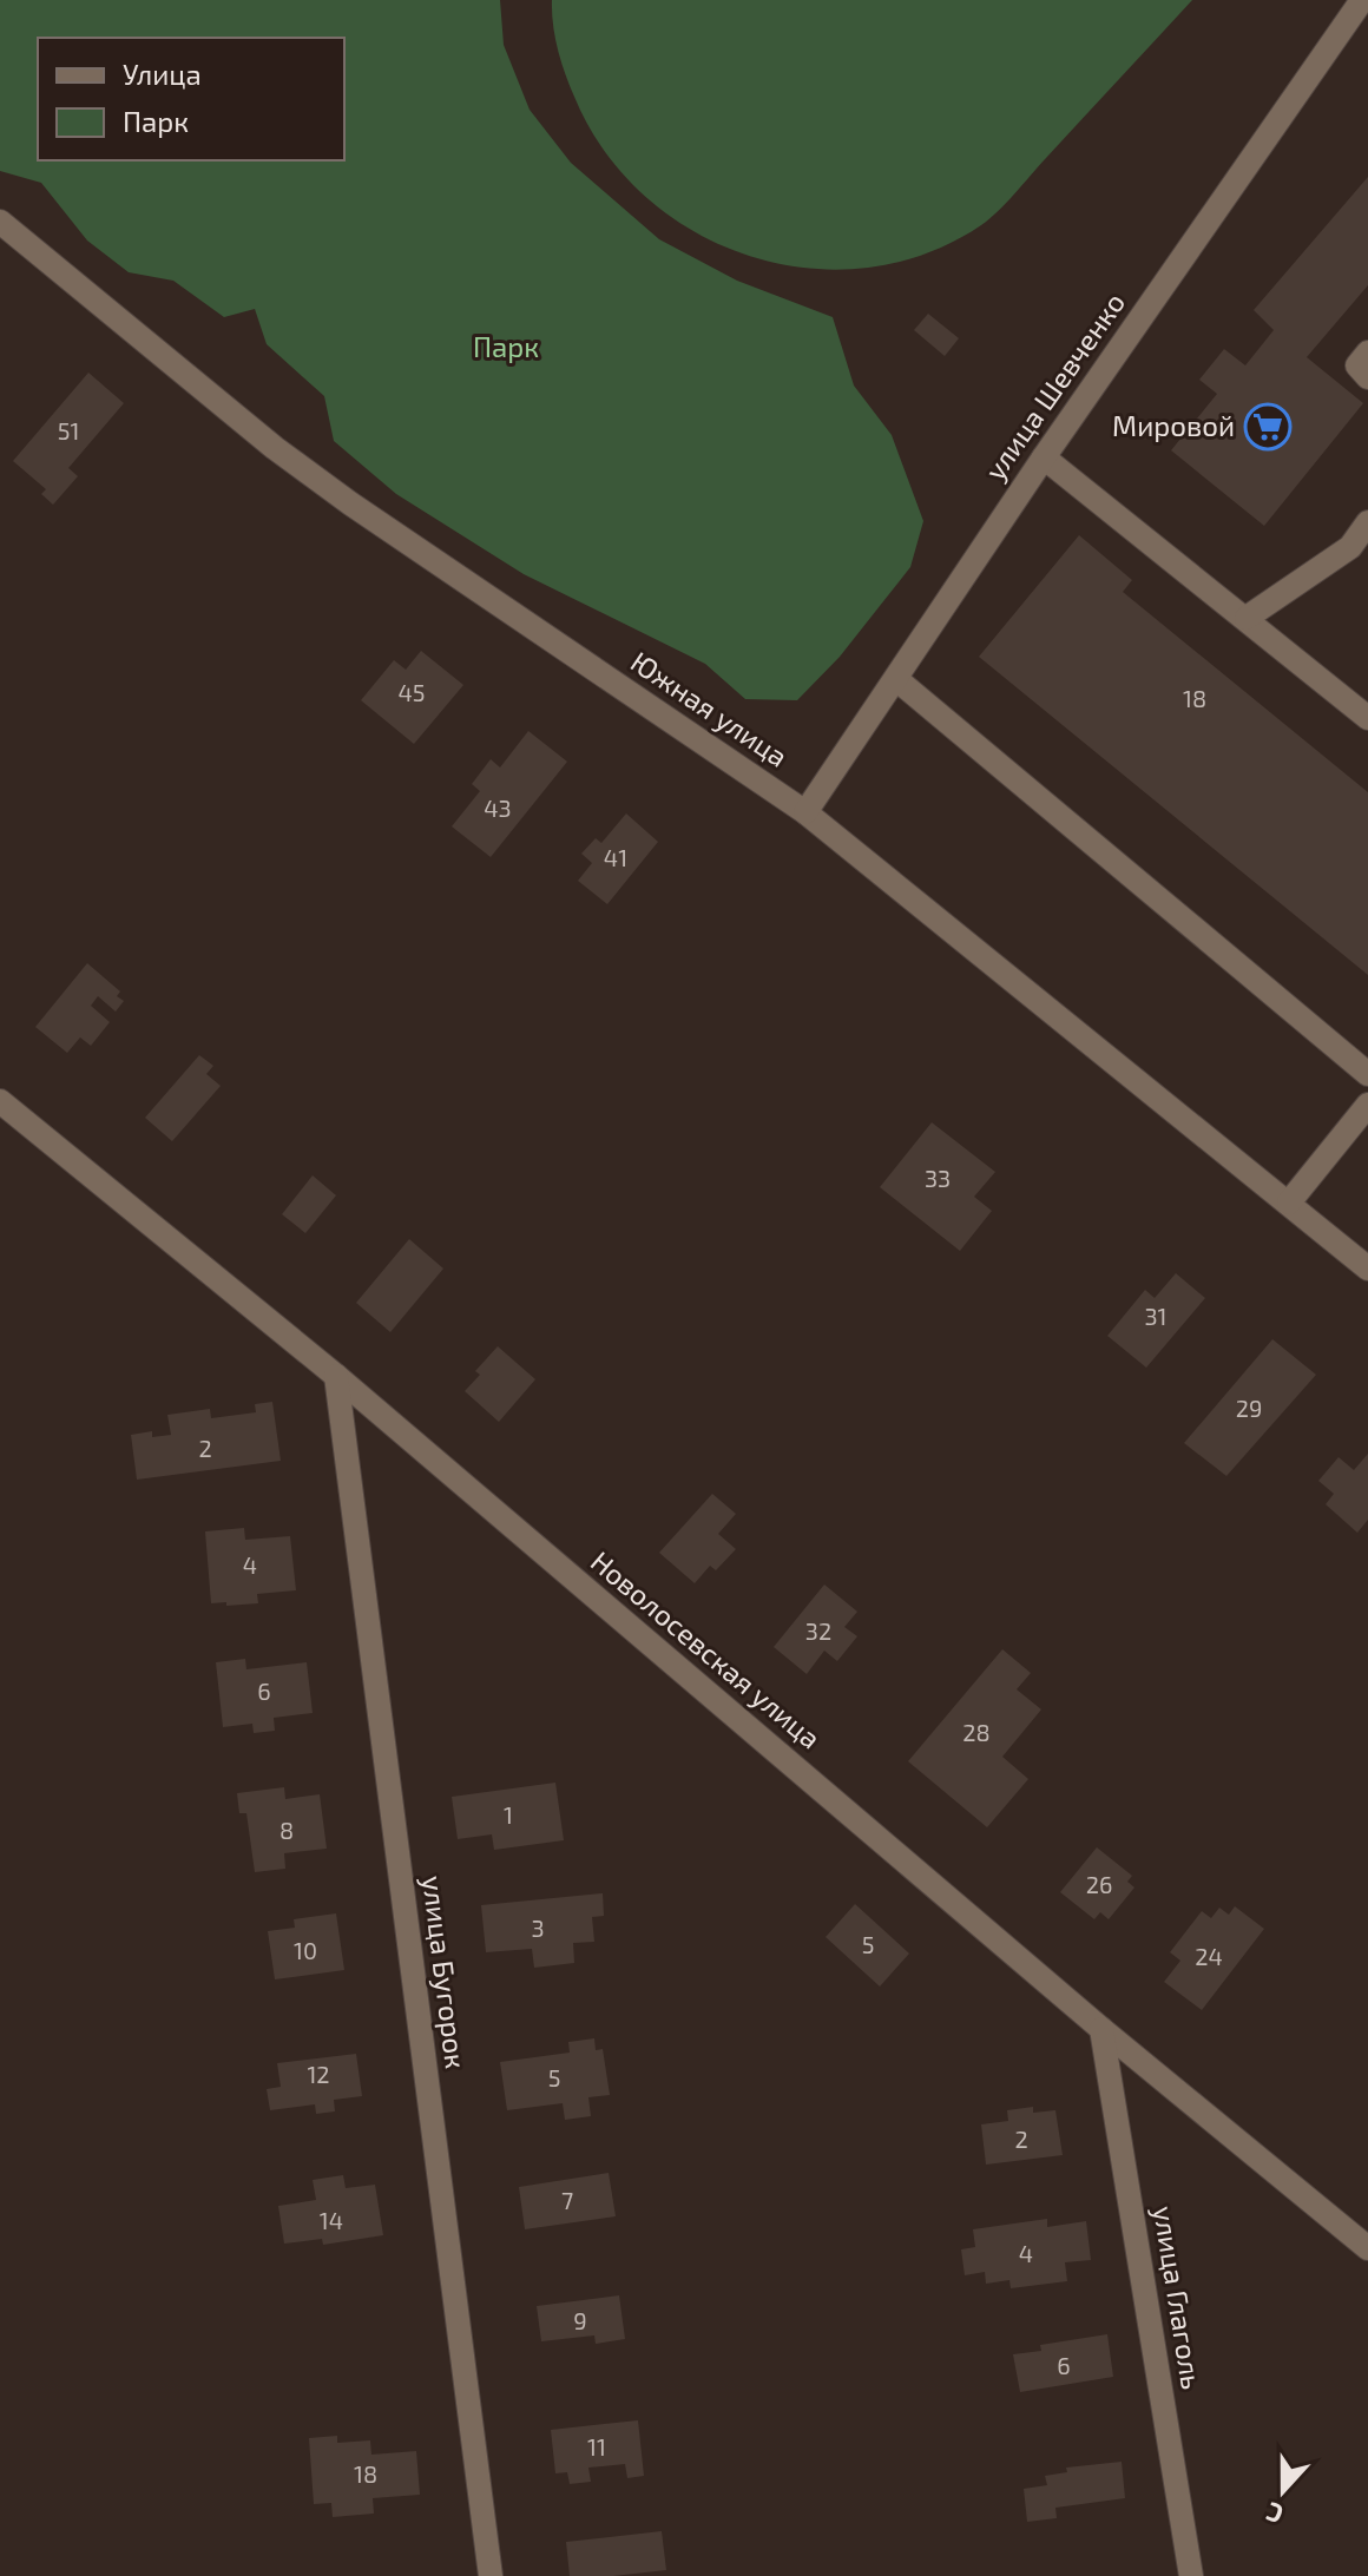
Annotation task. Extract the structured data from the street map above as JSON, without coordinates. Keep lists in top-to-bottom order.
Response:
{
  "streets": {
    "street": [
      "улица Шевченко",
      "Южная улица",
      "Новолосевская улица",
      "улица Бугорок",
      "улица Глаголь"
    ]
  },
  "crossings": [
    ["улица Шевченко", "Южная улица"],
    ["Новолосевская улица", "улица Бугорок"],
    ["Новолосевская улица", "улица Глаголь"]
  ],
  "parks": ["Парк"],
  "places": {
    "supermarket": ["Мировой"]
  },
  "house_numbers": [
    "51",
    "45",
    "18",
    "43",
    "41",
    "33",
    "31",
    "29",
    "2",
    "4",
    "32",
    "6",
    "28",
    "1",
    "8",
    "26",
    "3",
    "5",
    "10",
    "24",
    "12",
    "5",
    "2",
    "7",
    "14",
    "4",
    "9",
    "6",
    "11",
    "18"
  ],
  "legend": ["Улица", "Парк"],
  "north": "bottom"
}
